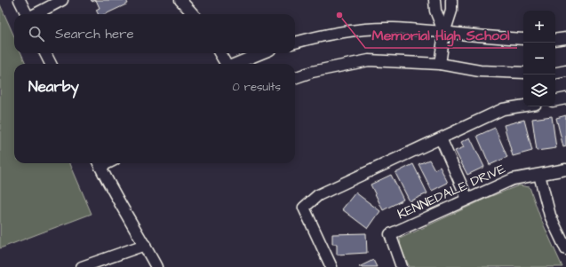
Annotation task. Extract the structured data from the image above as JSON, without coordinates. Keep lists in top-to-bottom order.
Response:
{
  "streets": {
    "street": ["KENNEDALE DRIVE"]
  },
  "places": ["Memorial High School"],
  "page": {
    "map_buttons": ["+", "−"],
    "search": "Search here",
    "heading": ["Nearby", "0 results"]
  }
}
